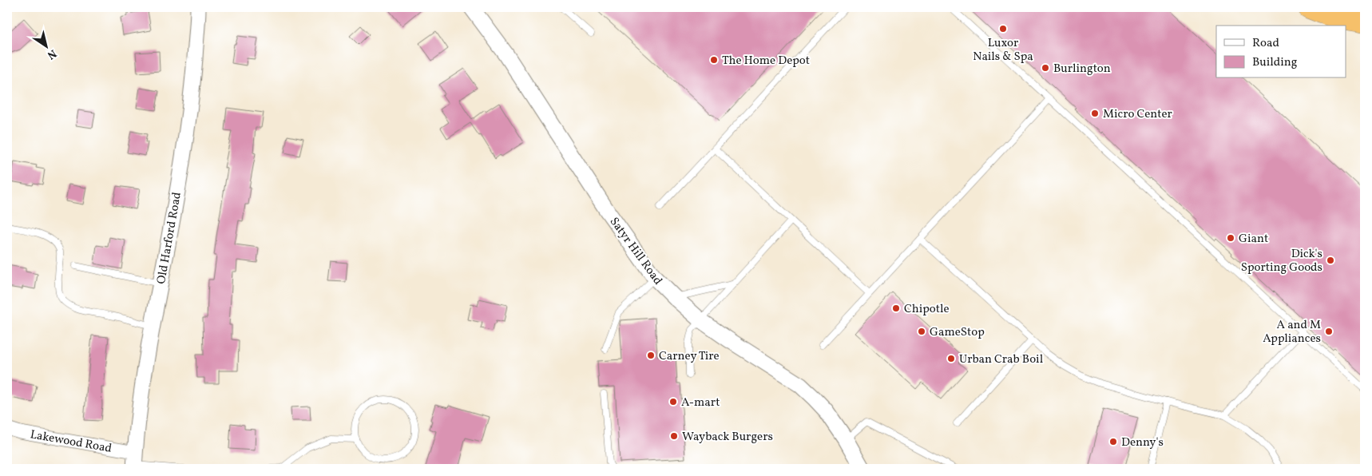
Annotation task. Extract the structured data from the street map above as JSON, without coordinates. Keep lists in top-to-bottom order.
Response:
{
  "streets": {
    "street": ["Old Harford Road", "Satyr Hill Road", "Lakewood Road"]
  },
  "crossings": [
    ["Old Harford Road", "Lakewood Road"]
  ],
  "places": [
    "Luxor Nails & Spa",
    "The Home Depot",
    "Burlington",
    "Micro Center",
    "Giant",
    "Dick's Sporting Goods",
    "Chipotle",
    "GameStop",
    "A and M Appliances",
    "Carney Tire",
    "Urban Crab Boil",
    "A-mart",
    "Wayback Burgers",
    "Denny's"
  ],
  "legend": ["Road", "Building"],
  "north": "bottom right"
}
